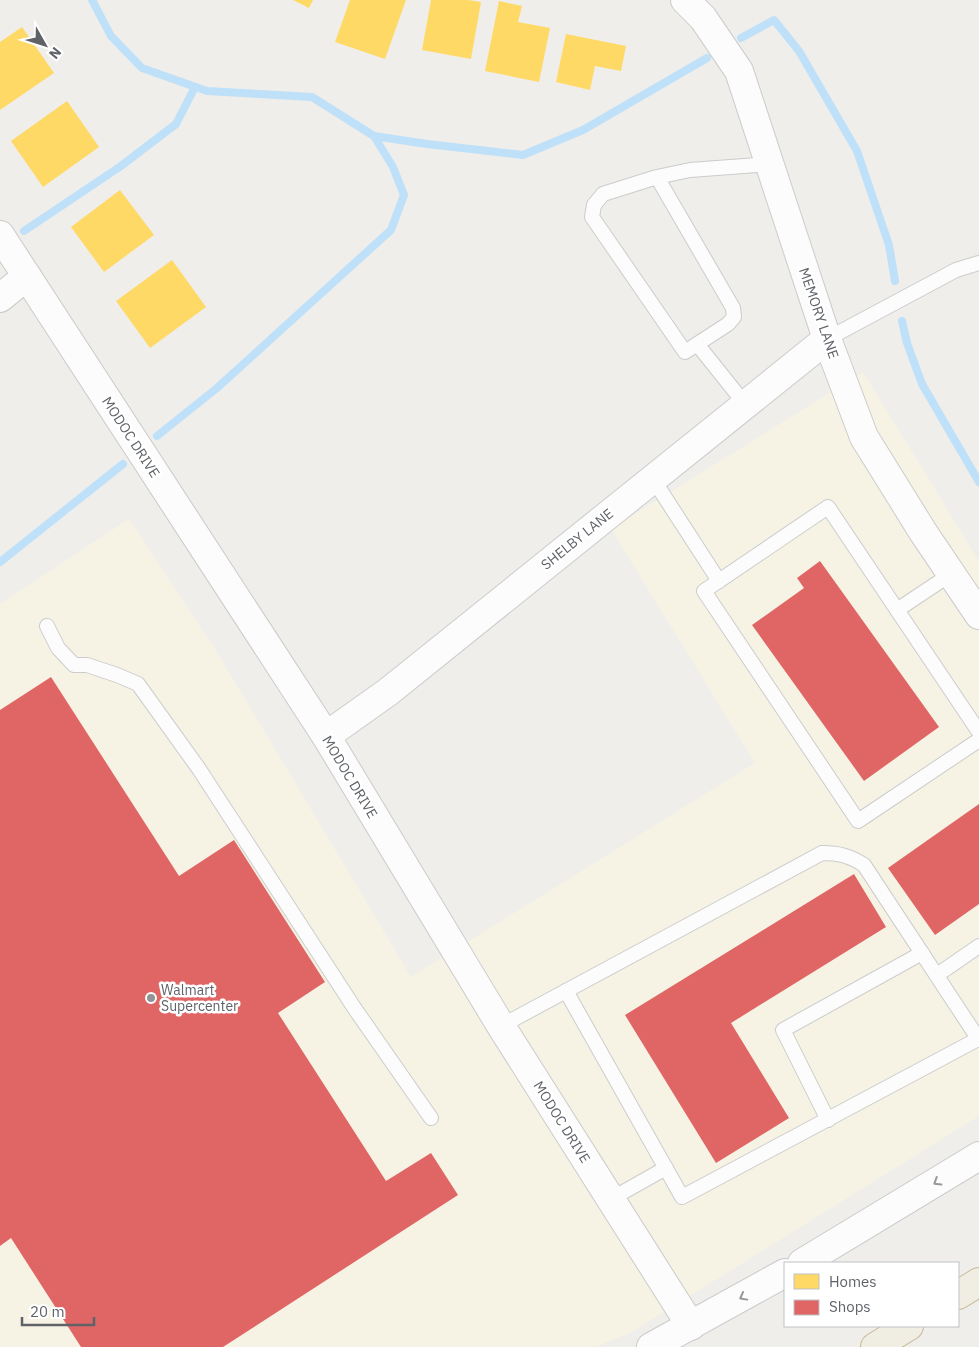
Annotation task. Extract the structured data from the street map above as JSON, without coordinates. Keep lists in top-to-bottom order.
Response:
{
  "streets": {
    "street": ["MEMORY LANE", "MODOC DRIVE", "SHELBY LANE"]
  },
  "crossings": [
    ["MEMORY LANE", "SHELBY LANE"],
    ["MODOC DRIVE", "SHELBY LANE"]
  ],
  "places": ["Walmart Supercenter"],
  "legend": ["Homes", "Shops"],
  "scale_bar": "20 m",
  "north": "bottom right"
}
